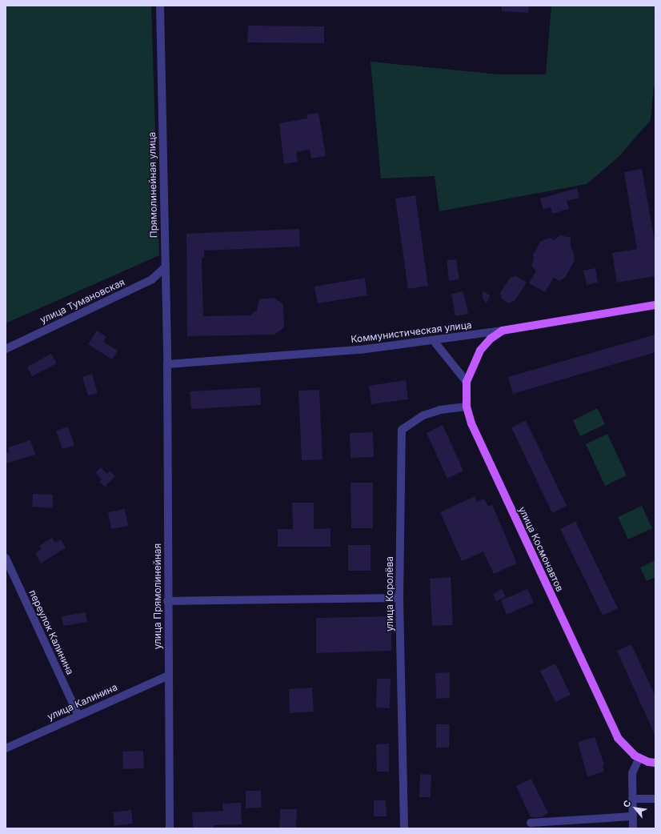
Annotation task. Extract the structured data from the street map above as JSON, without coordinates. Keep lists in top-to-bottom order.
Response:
{
  "streets": {
    "main road": ["Коммунистическая улица", "улица Космонавтов"],
    "street": [
      "Прямолинейная улица",
      "улица Тумановская",
      "улица Королёва",
      "улица Прямолинейная",
      "переулок Калинина",
      "улица Калинина"
    ]
  },
  "crossings": [
    ["Прямолинейная улица", "улица Тумановская"],
    ["Прямолинейная улица", "Коммунистическая улица"],
    ["Прямолинейная улица", "улица Прямолинейная"],
    ["Коммунистическая улица", "улица Космонавтов"],
    ["Коммунистическая улица", "улица Прямолинейная"],
    ["улица Космонавтов", "улица Королёва"],
    ["улица Прямолинейная", "улица Калинина"],
    ["переулок Калинина", "улица Калинина"]
  ],
  "north": "top left"
}
